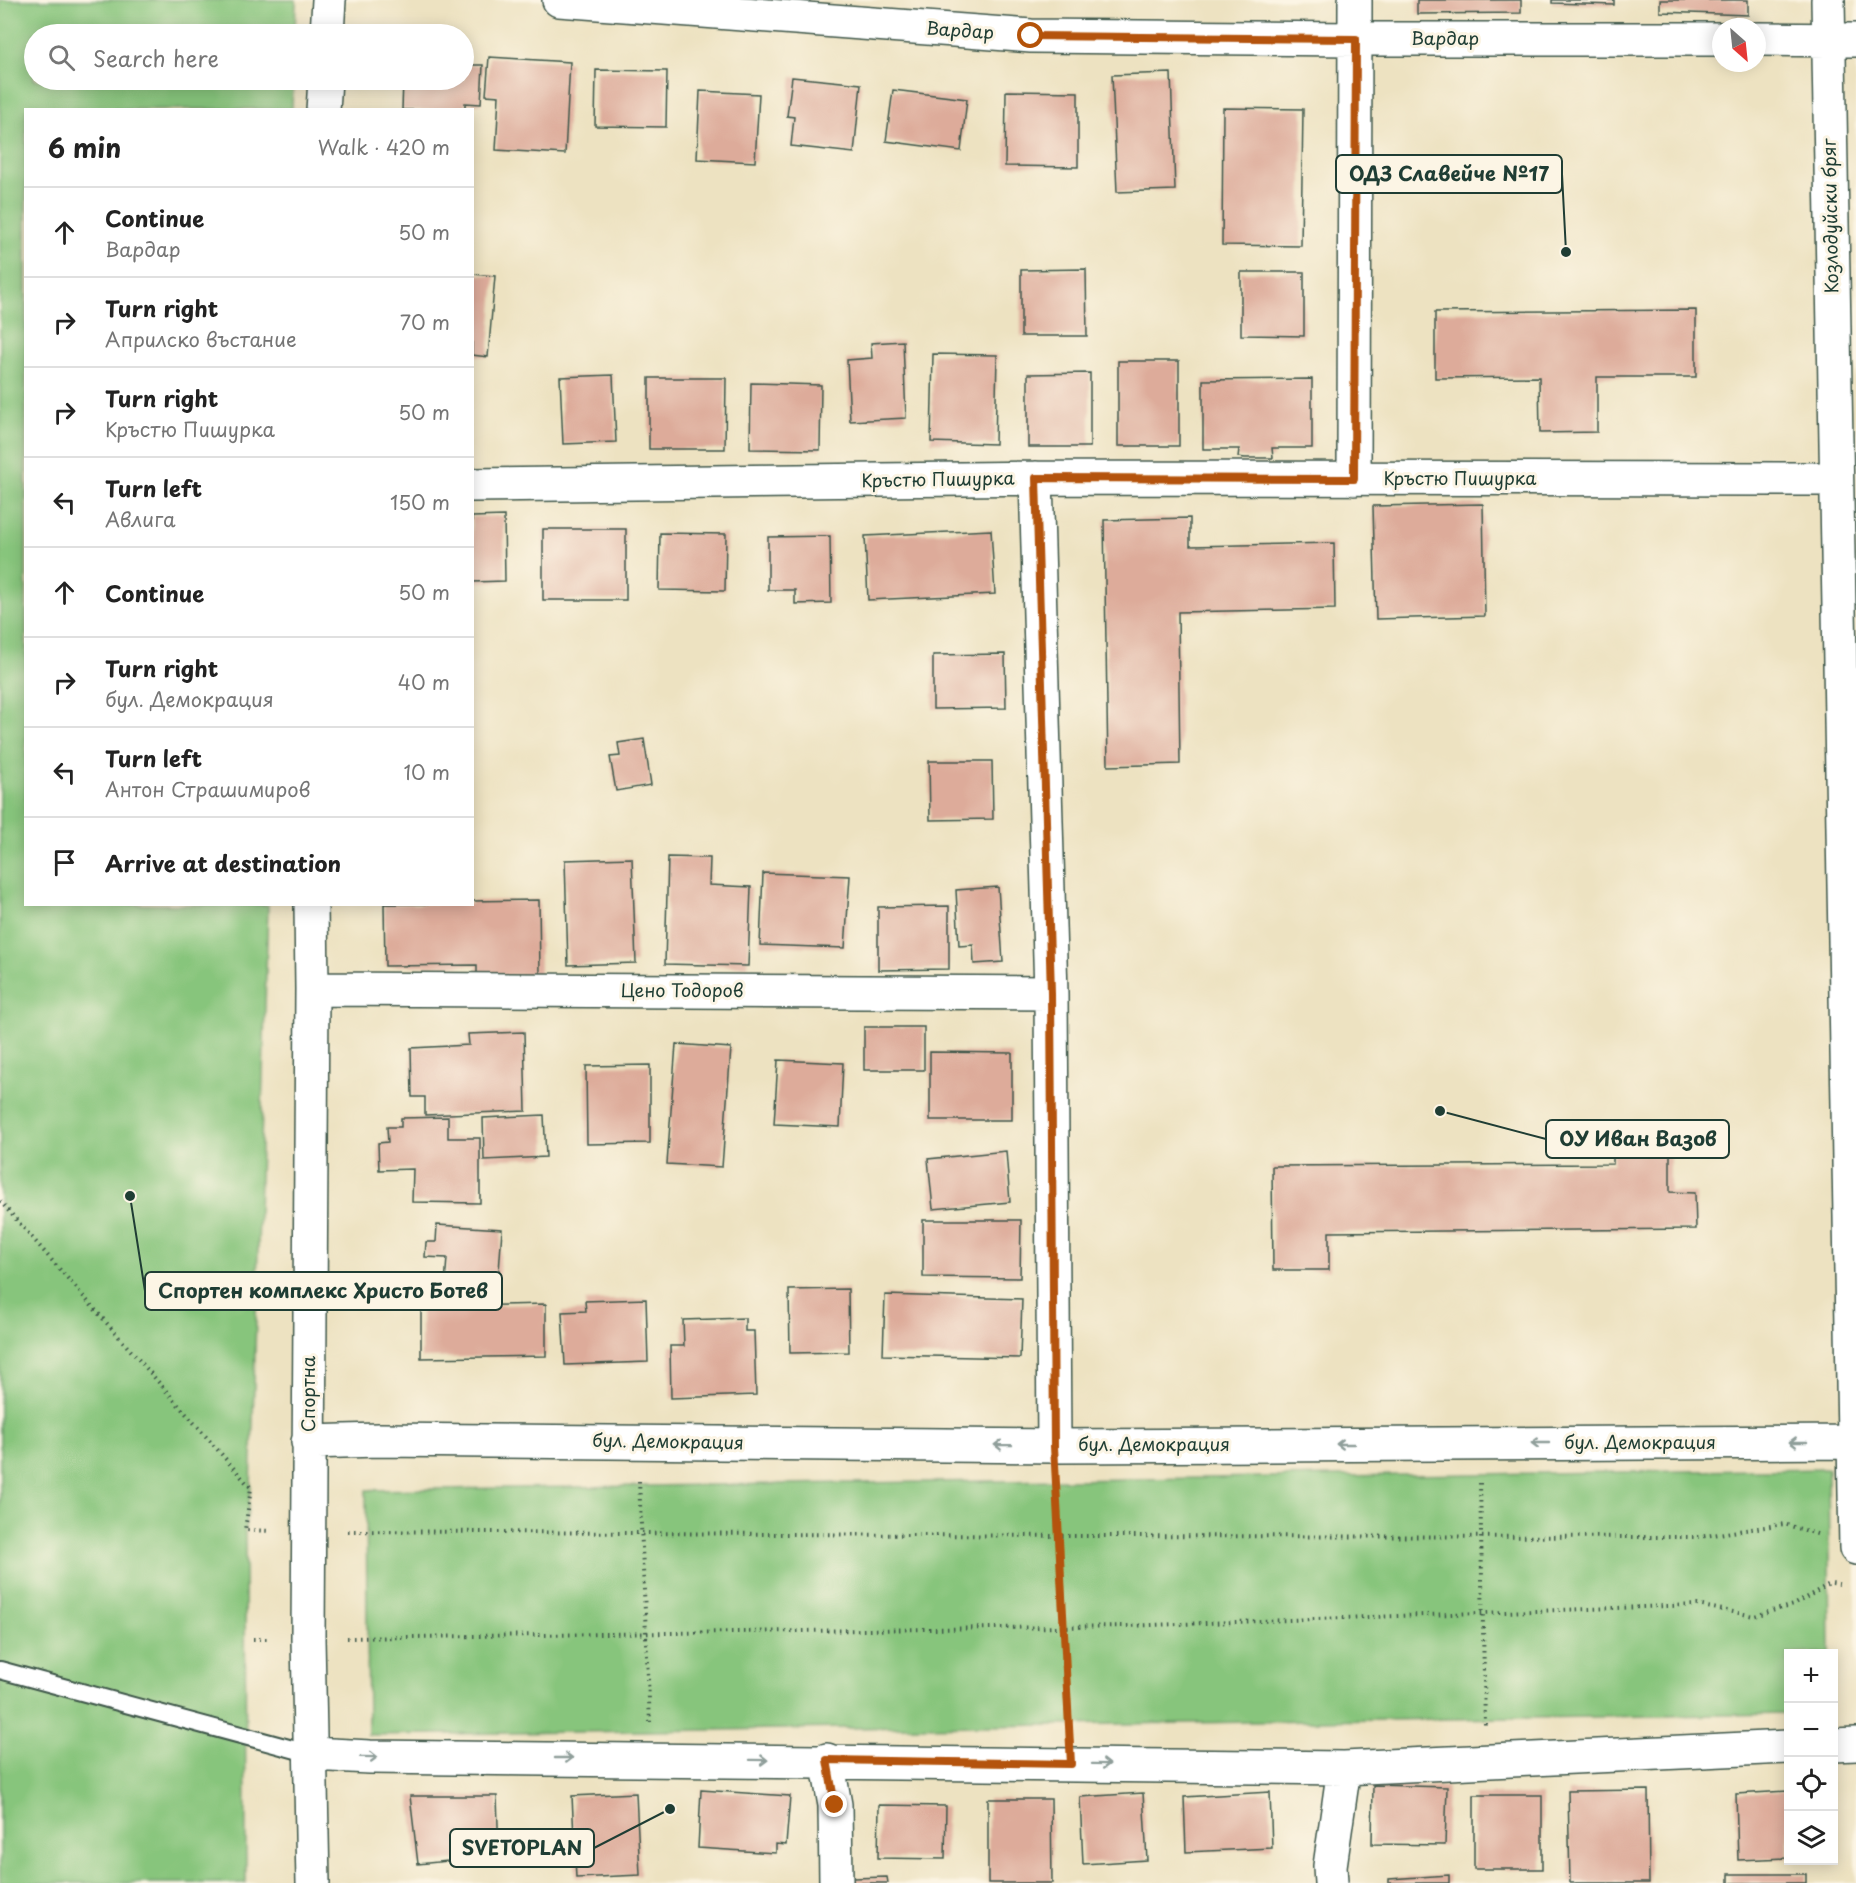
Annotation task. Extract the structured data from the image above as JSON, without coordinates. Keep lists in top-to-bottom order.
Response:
{
  "streets": {
    "street": [
      "Вардар",
      "Козлодуйски бряг",
      "Кръстю Пишурка",
      "Цено Тодоров",
      "Спортна",
      "бул. Демокрация"
    ]
  },
  "crossings": [
    ["Козлодуйски бряг", "Кръстю Пишурка"],
    ["Козлодуйски бряг", "бул. Демокрация"],
    ["Цено Тодоров", "Спортна"],
    ["Спортна", "бул. Демокрация"]
  ],
  "one_way": ["бул. Демокрация"],
  "places": [
    "ОДЗ Славейче №17",
    "ОУ Иван Вазов",
    "Спортен комплекс Христо Ботев",
    "SVETOPLAN"
  ],
  "north": "bottom right",
  "page": {
    "search": "Search here",
    "heading": ["6 min", "Walk · 420 m"],
    "list": [
      ["Continue", "Вардар", "50 m"],
      ["Turn right", "Априлско въстание", "70 m"],
      ["Turn right", "Кръстю Пишурка", "50 m"],
      ["Turn left", "Авлига", "150 m"],
      ["Continue", "50 m"],
      ["Turn right", "бул. Демокрация", "40 m"],
      ["Turn left", "Антон Страшимиров", "10 m"],
      "Arrive at destination"
    ],
    "map_buttons": ["+", "−"]
  }
}
